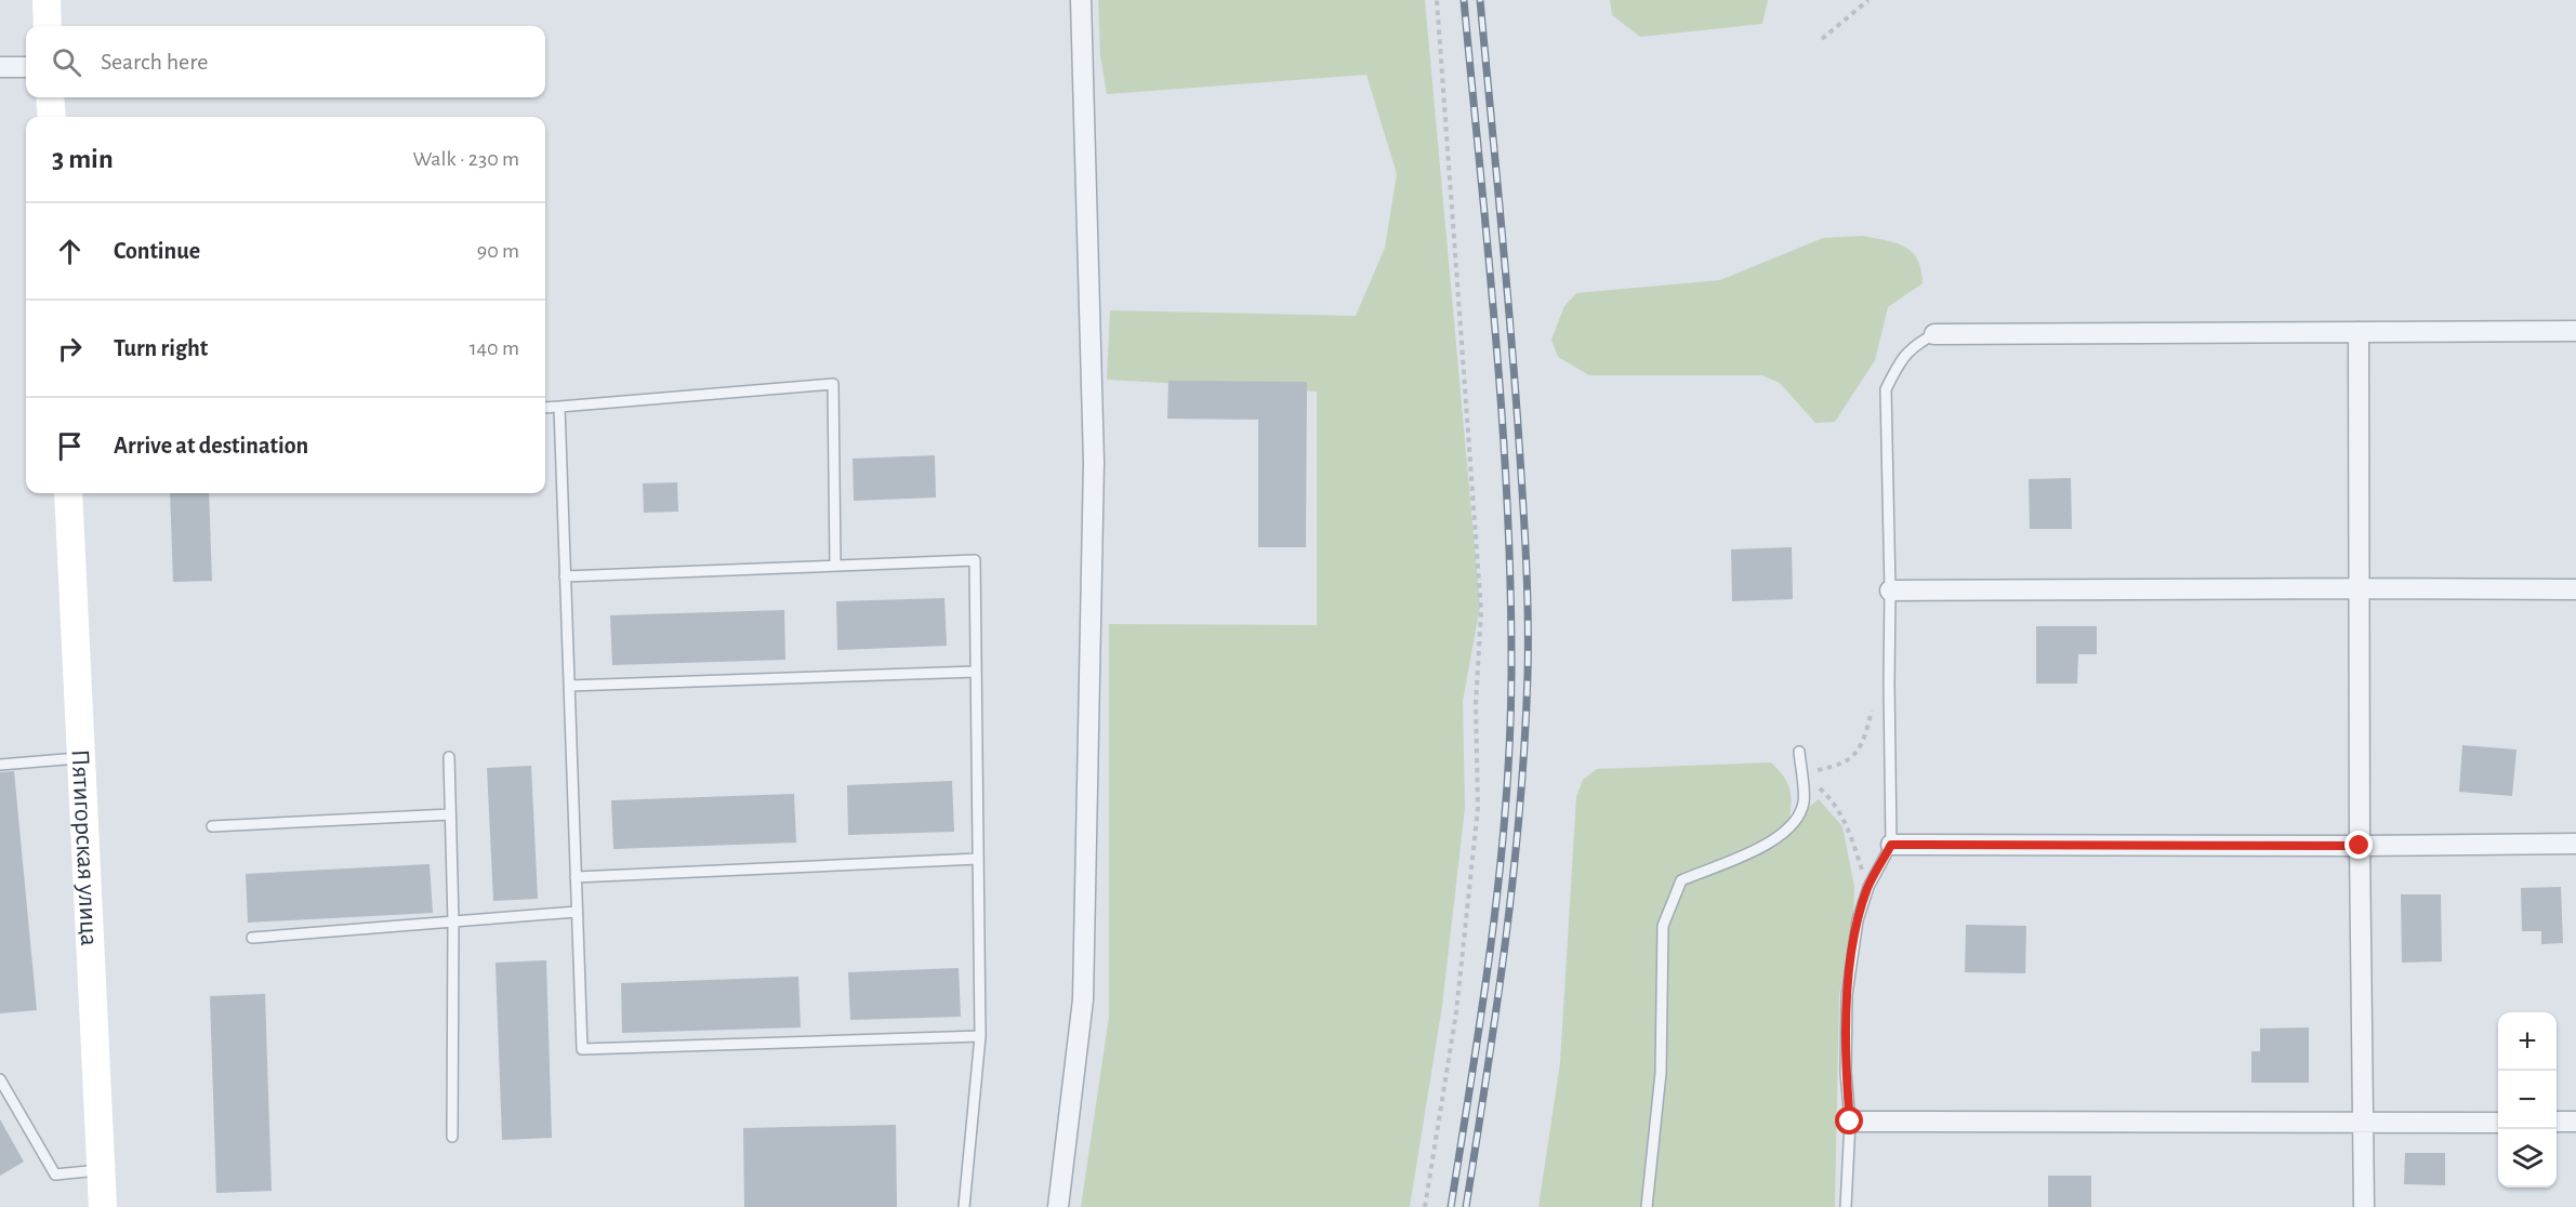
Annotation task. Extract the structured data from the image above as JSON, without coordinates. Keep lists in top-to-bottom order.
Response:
{
  "streets": {
    "main road": ["Пятигорская улица"]
  },
  "page": {
    "search": "Search here",
    "heading": ["3 min", "Walk · 230 m"],
    "list": [
      ["Continue", "90 m"],
      ["Turn right", "140 m"],
      "Arrive at destination"
    ],
    "map_buttons": ["+", "−"]
  }
}
